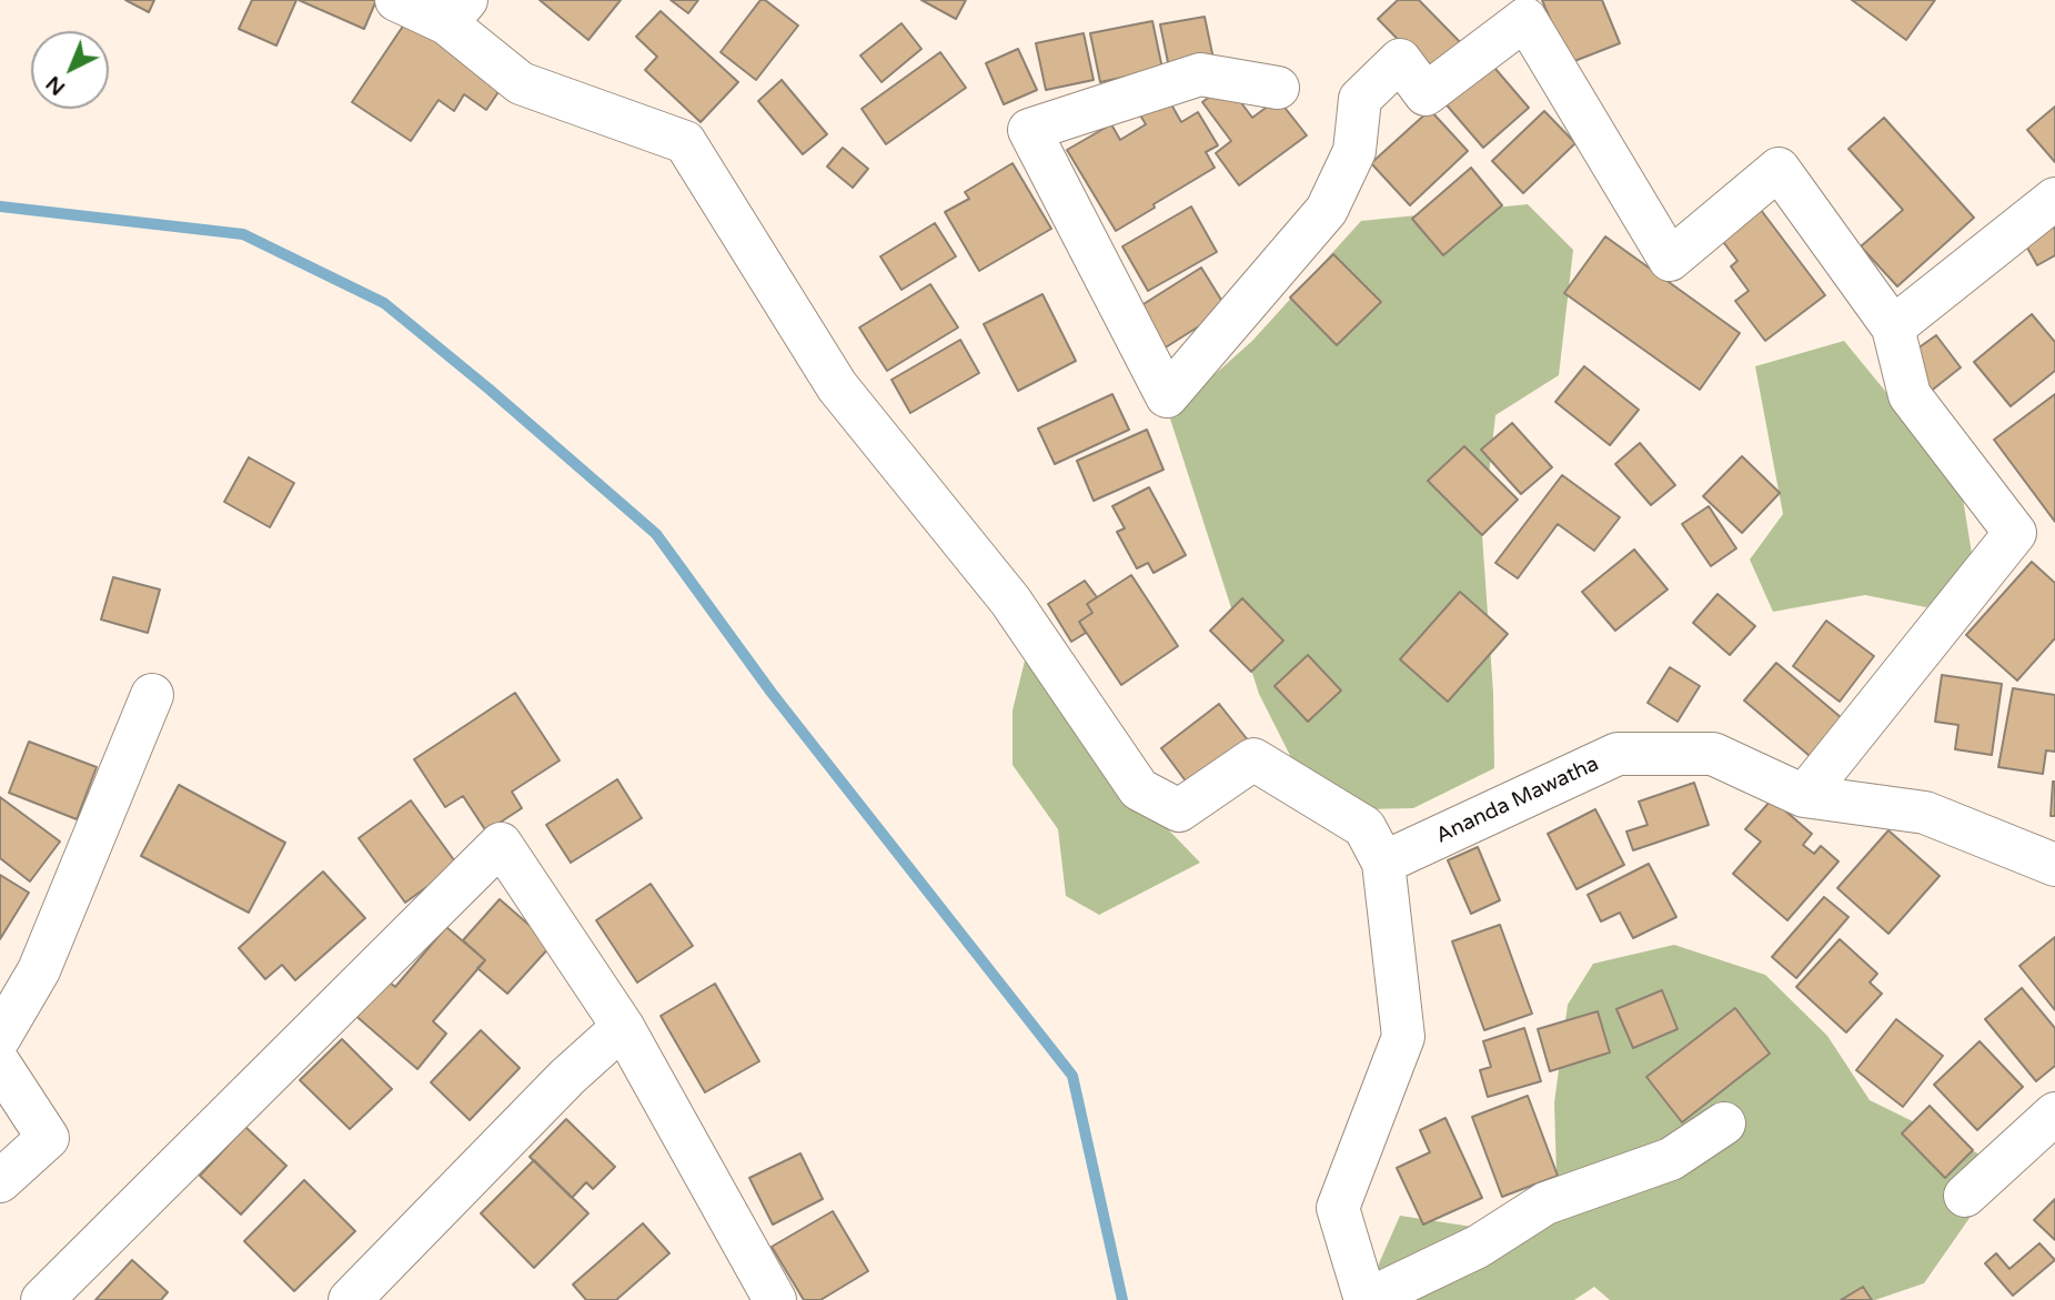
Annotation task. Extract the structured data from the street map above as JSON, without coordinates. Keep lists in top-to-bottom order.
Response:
{
  "streets": {
    "street": ["Ananda Mawatha"]
  },
  "north": "bottom left"
}
